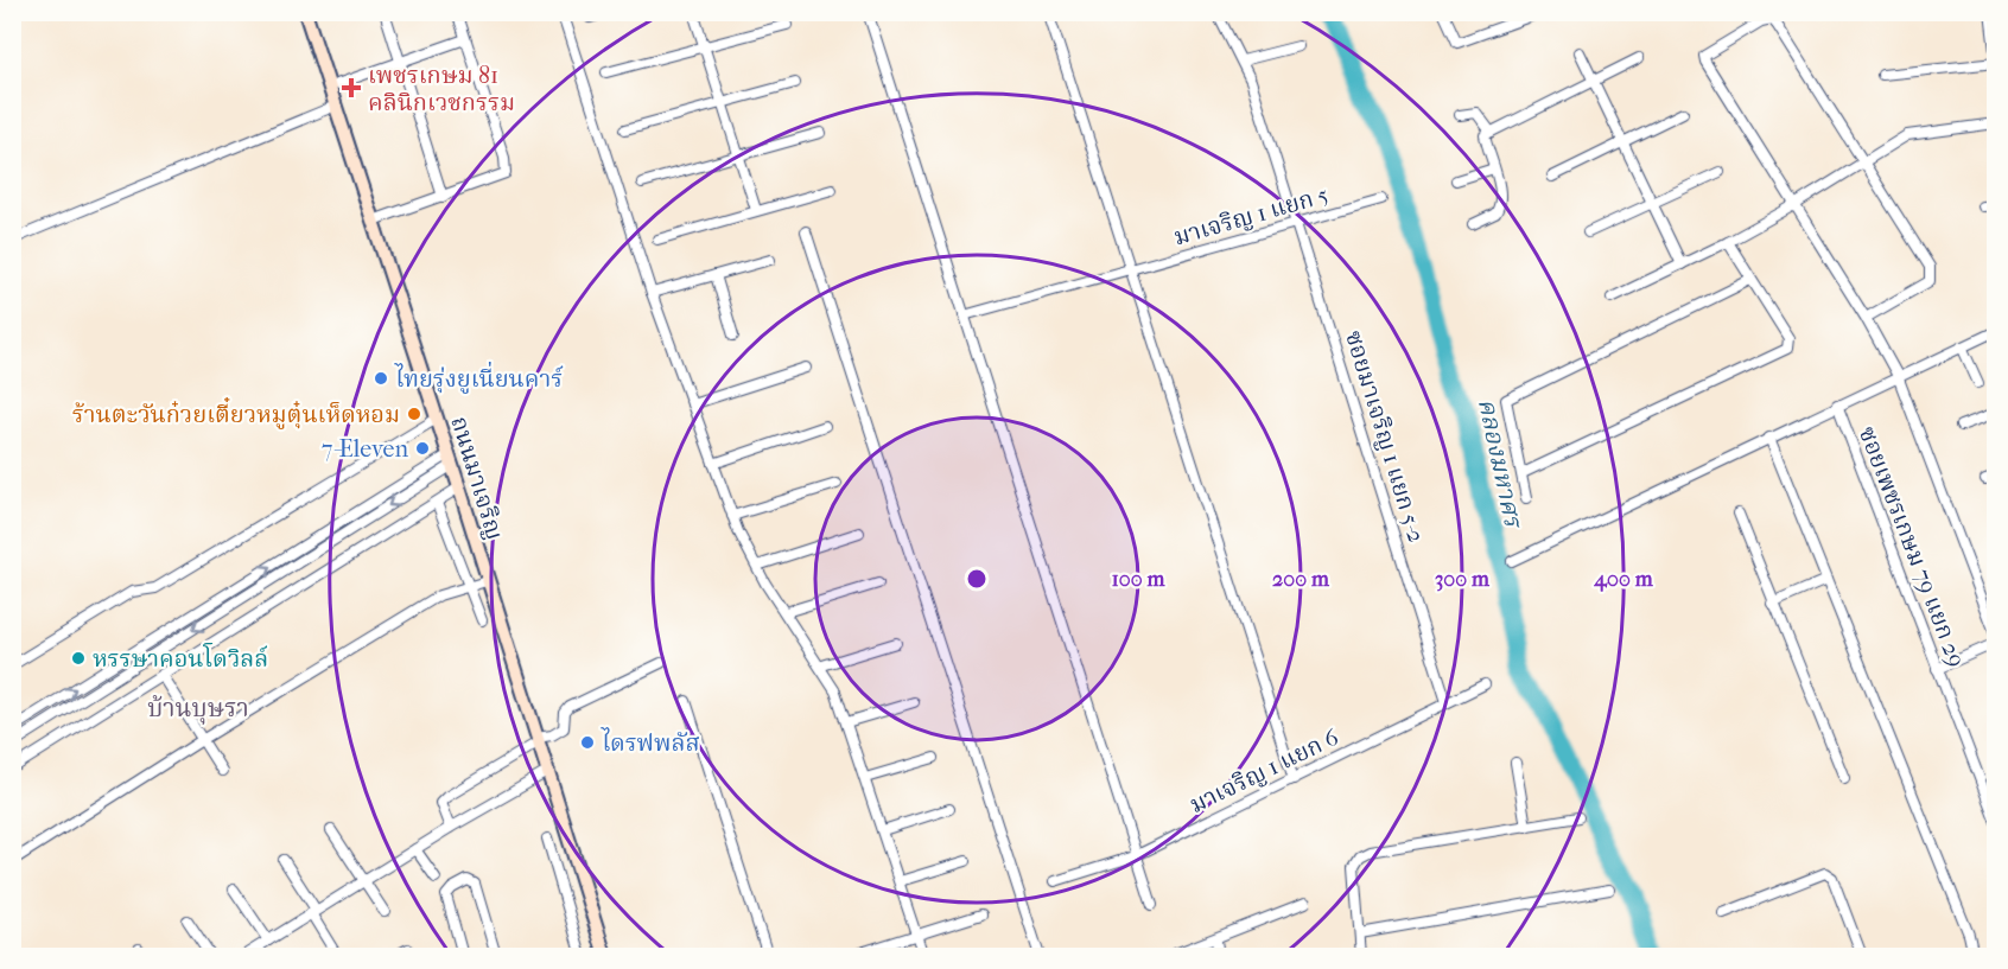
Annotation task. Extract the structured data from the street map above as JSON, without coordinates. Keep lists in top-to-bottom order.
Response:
{
  "streets": {
    "main road": ["ถนนมาเจริญ"],
    "street": [
      "มาเจริญ 1 แยก 5",
      "ซอยมาเจริญ 1 แยก 5-2",
      "ซอยเพชรเกษม 79 แยก 29",
      "มาเจริญ 1 แยก 6"
    ]
  },
  "crossings": [
    ["มาเจริญ 1 แยก 5", "ซอยมาเจริญ 1 แยก 5-2"],
    ["ซอยมาเจริญ 1 แยก 5-2", "มาเจริญ 1 แยก 6"]
  ],
  "districts": ["บ้านบุษรา"],
  "water": ["คลองมหาศร"],
  "places": {
    "health": ["เพชรเกษม 81 คลินิกเวชกรรม"],
    "other": [
      "ไทยรุ่งยูเนี่ยนคาร์",
      "ร้านตะวันก๋วยเตี๋ยวหมูตุ๋นเห็ดหอม",
      "7-Eleven",
      "หรรษาคอนโดวิลล์",
      "ไดรฟพลัส"
    ]
  },
  "rings": [
    "100 m",
    "200 m",
    "300 m",
    "400 m"
  ]
}
